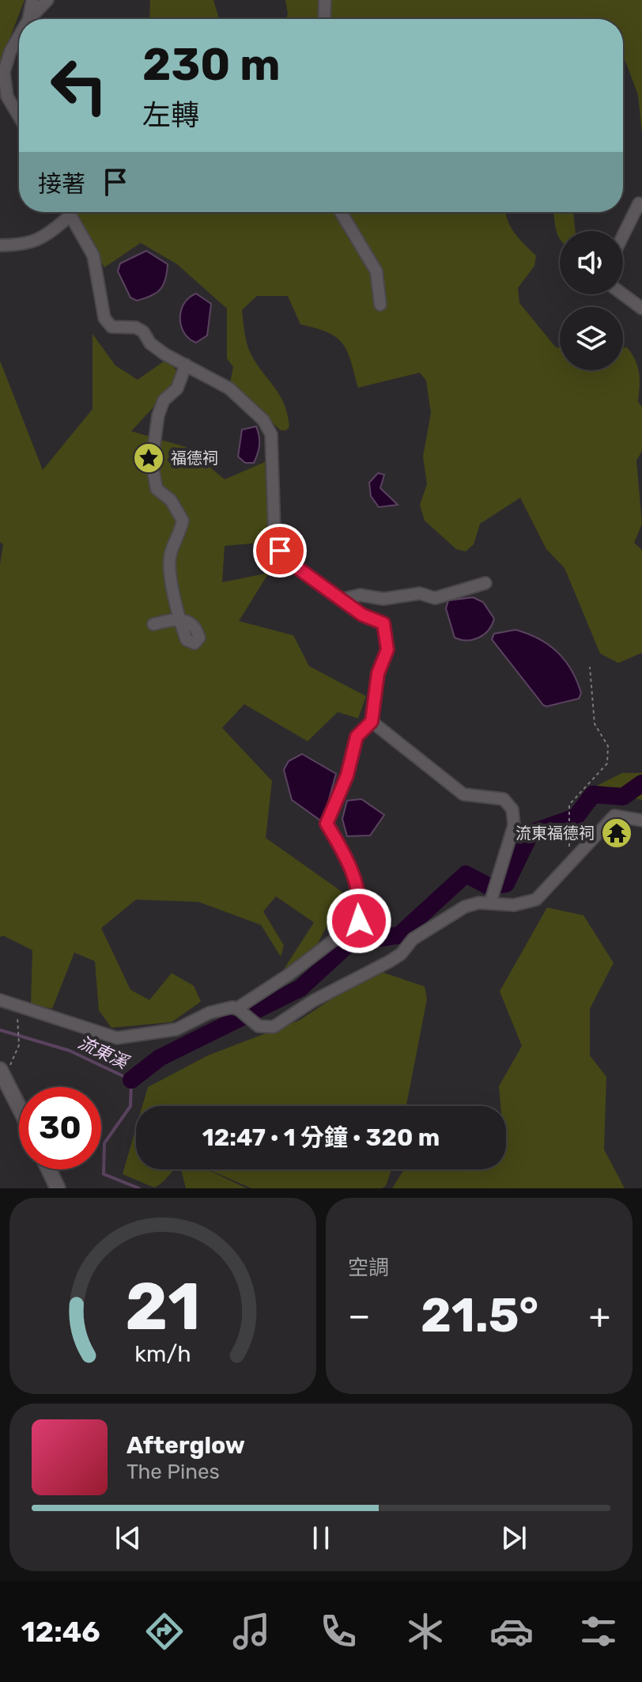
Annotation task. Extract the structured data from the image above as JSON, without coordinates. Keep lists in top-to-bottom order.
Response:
{
  "water": ["流東溪"],
  "places": {
    "place": ["福德祠"],
    "temple": ["流東福德祠"]
  },
  "page": {
    "turn": ["230 m", "左轉"],
    "then": "接著",
    "limit": "30",
    "trip": "12:47 · 1 分鐘 · 320 m",
    "tile": "空調",
    "heat": ["−", "21.5°", "+"],
    "song": ["Afterglow", "The Pines"],
    "tabs": "12:46",
    "gauge": ["21", "km/h"]
  }
}
